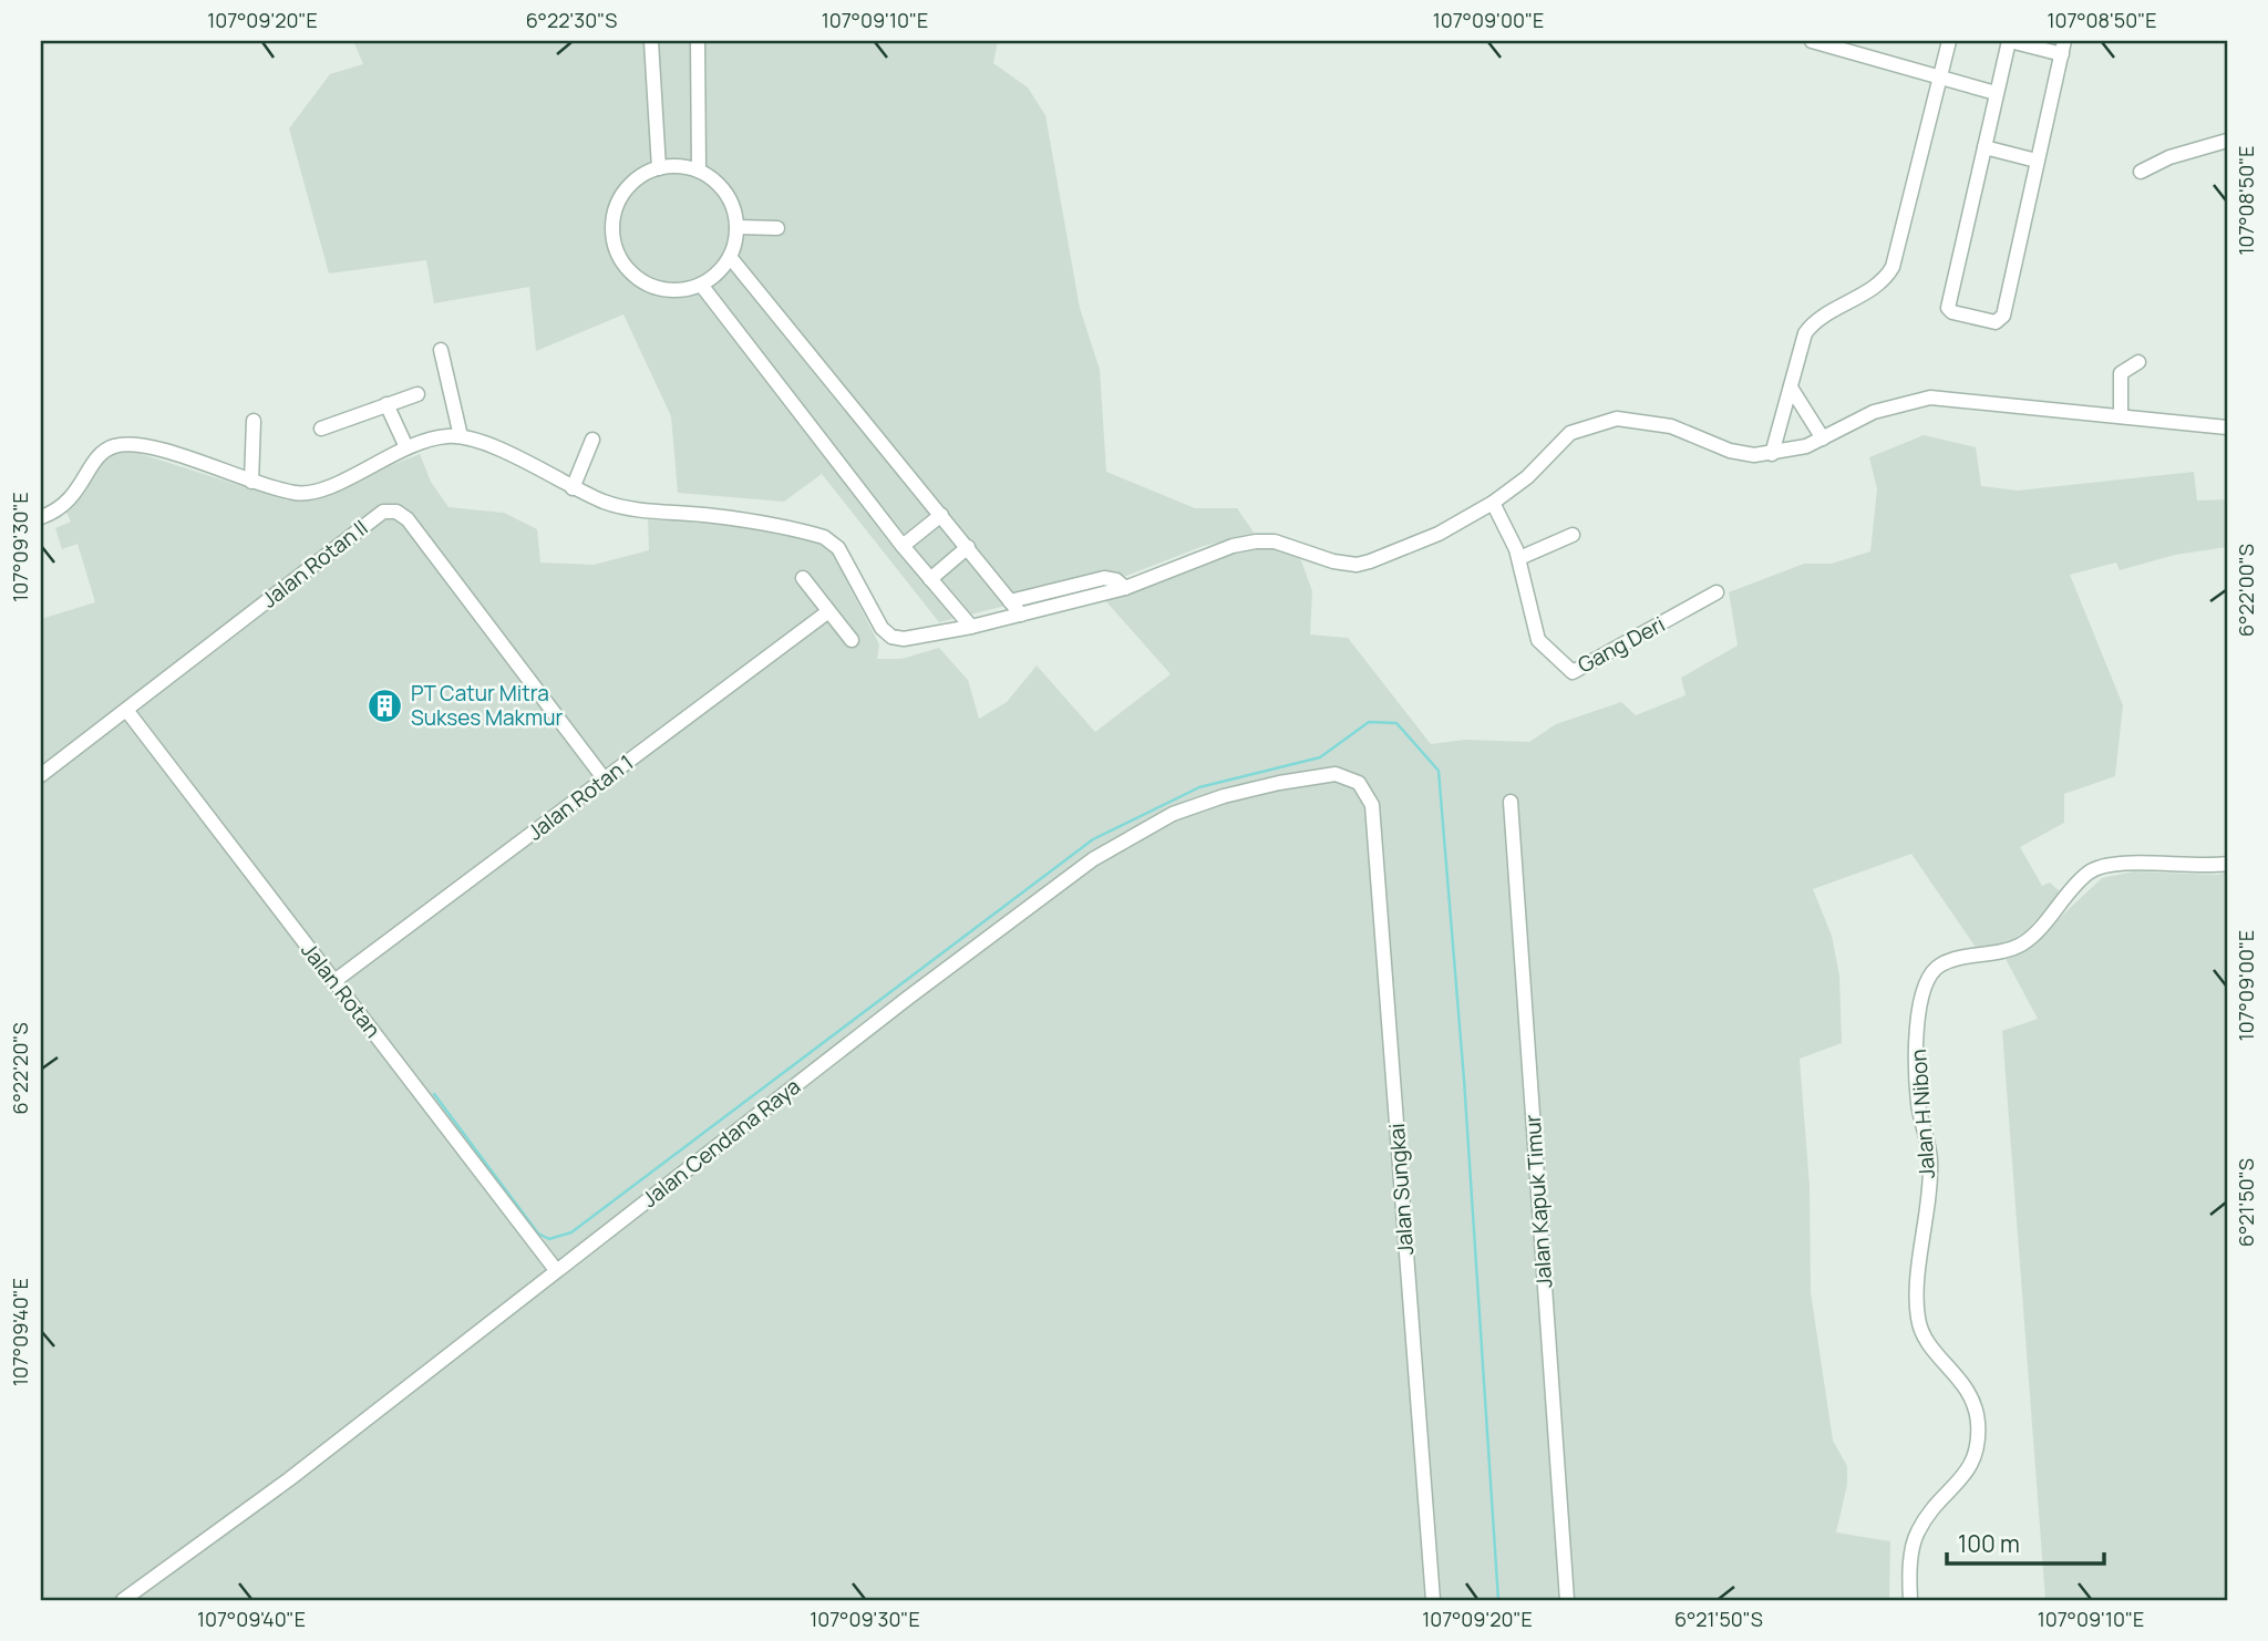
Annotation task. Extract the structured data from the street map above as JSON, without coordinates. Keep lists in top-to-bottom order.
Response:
{
  "streets": {
    "street": [
      "Jalan Rotan II",
      "Gang Deri",
      "Jalan Rotan 1",
      "Jalan Rotan",
      "Jalan H Nibon",
      "Jalan Cendana Raya",
      "Jalan Sungkai",
      "Jalan Kapuk Timur"
    ]
  },
  "crossings": [
    ["Jalan Rotan II", "Jalan Rotan 1"],
    ["Jalan Rotan II", "Jalan Rotan"],
    ["Jalan Rotan 1", "Jalan Rotan"],
    ["Jalan Rotan", "Jalan Cendana Raya"],
    ["Jalan Cendana Raya", "Jalan Sungkai"]
  ],
  "places": {
    "building": ["PT Catur Mitra Sukses Makmur"]
  },
  "scale_bar": "100 m",
  "coordinates": [
    "107°09'20\"E",
    "6°22'30\"S",
    "107°09'10\"E",
    "107°09'00\"E",
    "107°08'50\"E",
    "107°09'30\"E",
    "6°22'00\"S",
    "6°22'20\"S",
    "6°21'50\"S",
    "107°09'40\"E"
  ]
}
